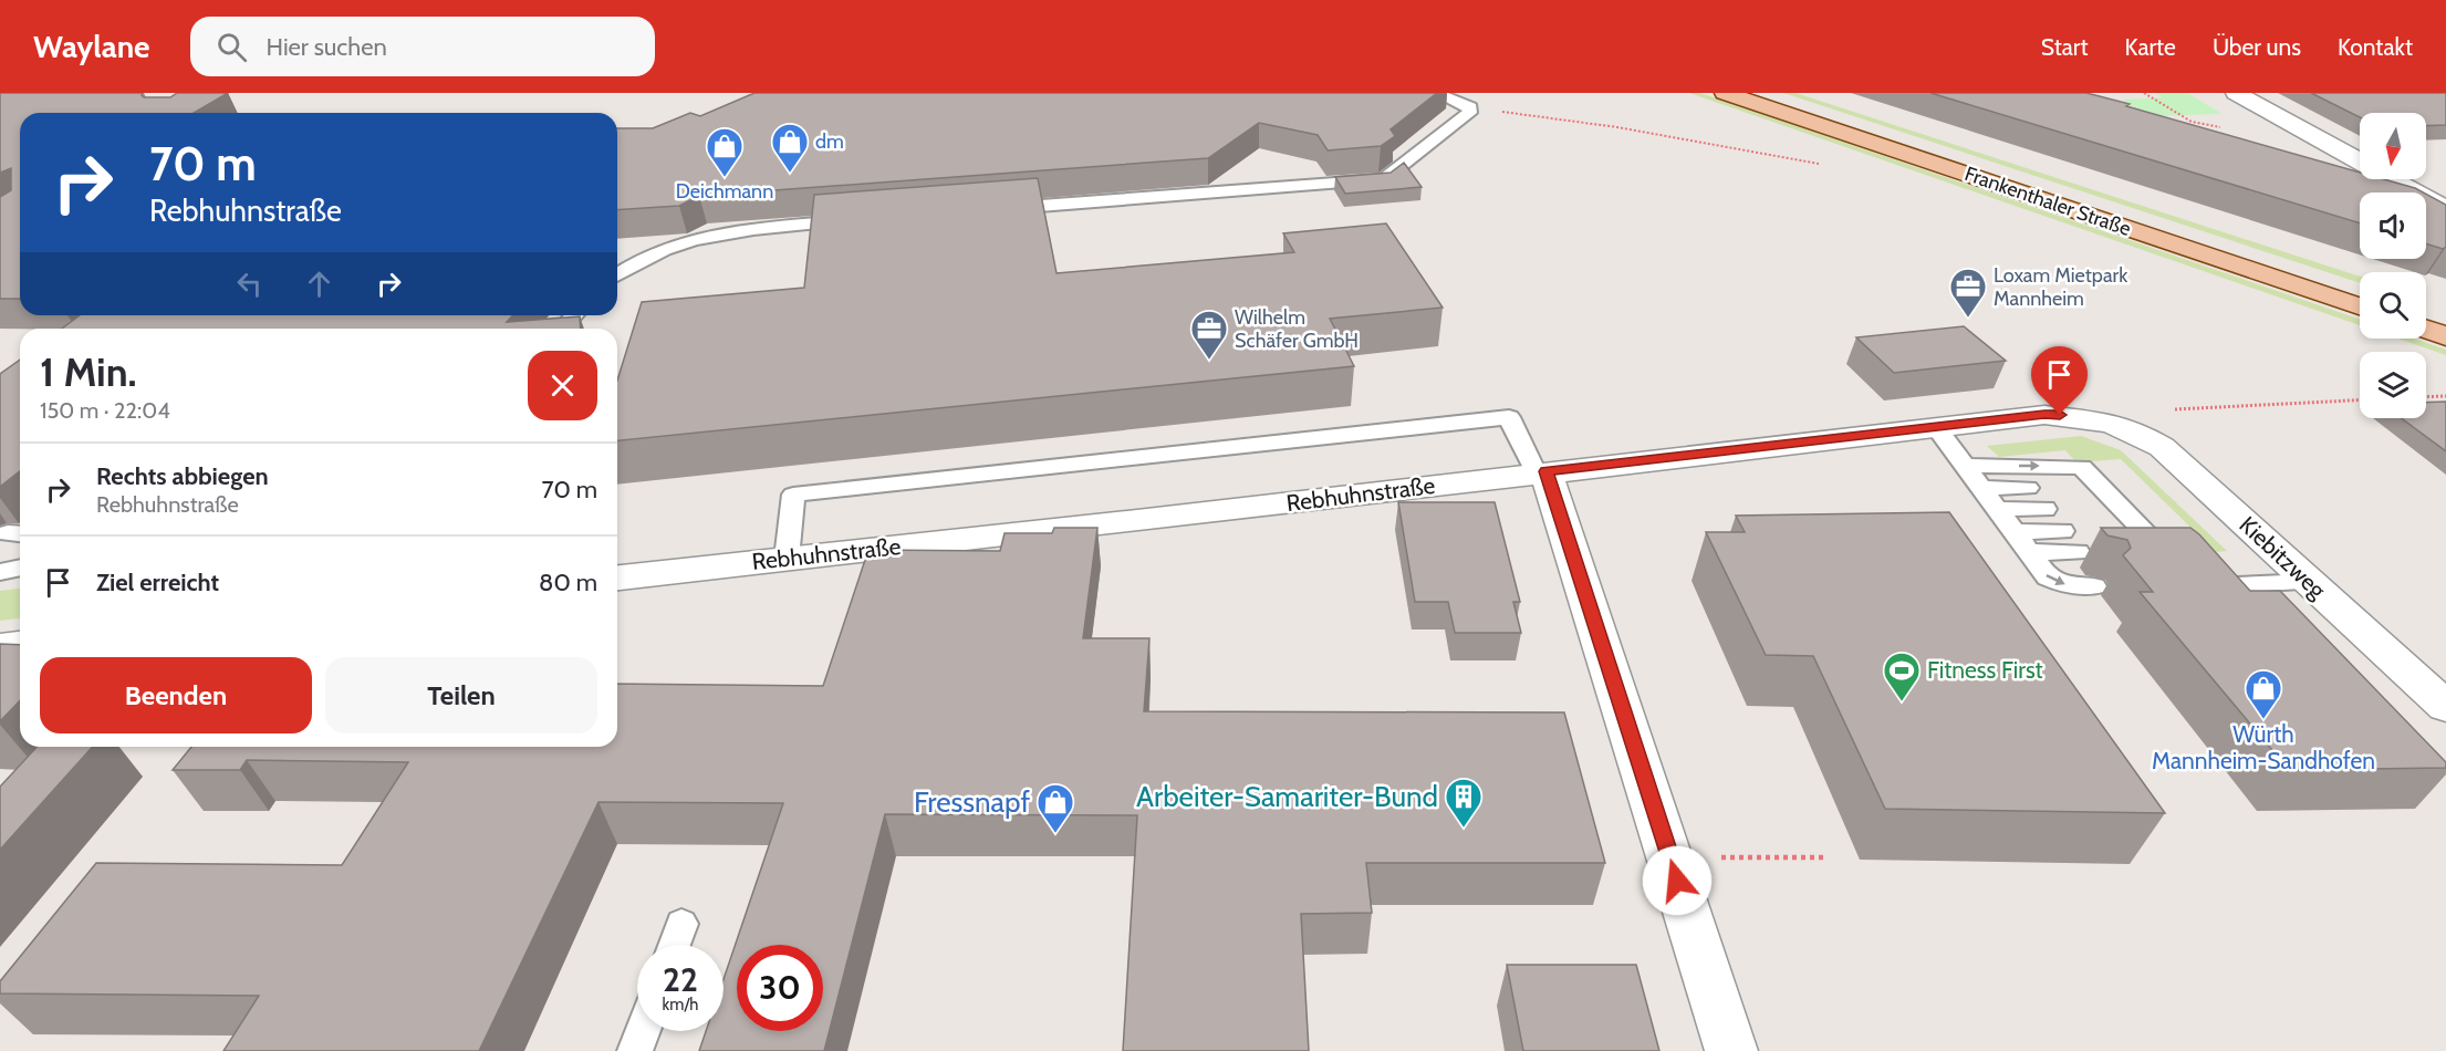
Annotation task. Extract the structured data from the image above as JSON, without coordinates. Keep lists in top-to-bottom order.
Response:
{
  "streets": {
    "main road": ["Frankenthaler Straße"],
    "street": ["Rebhuhnstraße", "Kiebitzweg"]
  },
  "crossings": [
    ["Rebhuhnstraße", "Kiebitzweg"]
  ],
  "places": {
    "shop": [
      "dm",
      "Deichmann",
      "Würth Mannheim-Sandhofen",
      "Fressnapf"
    ],
    "office": ["Loxam Mietpark Mannheim", "Wilhelm Schäfer GmbH"],
    "sports": ["Fitness First"],
    "building": ["Arbeiter-Samariter-Bund"]
  },
  "north": "bottom",
  "page": {
    "header": "Waylane",
    "search": "Hier suchen",
    "nav": [
      "Start",
      "Karte",
      "Über uns",
      "Kontakt"
    ],
    "turn": ["70 m", "Rebhuhnstraße"],
    "heading": ["1 Min.", "150 m · 22:04"],
    "list": [
      {
        "name": "Rechts abbiegen",
        "note": "Rebhuhnstraße",
        "value": "70 m"
      },
      {
        "name": "Ziel erreicht",
        "value": "80 m"
      }
    ],
    "buttons": ["Beenden", "Teilen"],
    "speed": "22 km/h",
    "limit": "30"
  }
}
